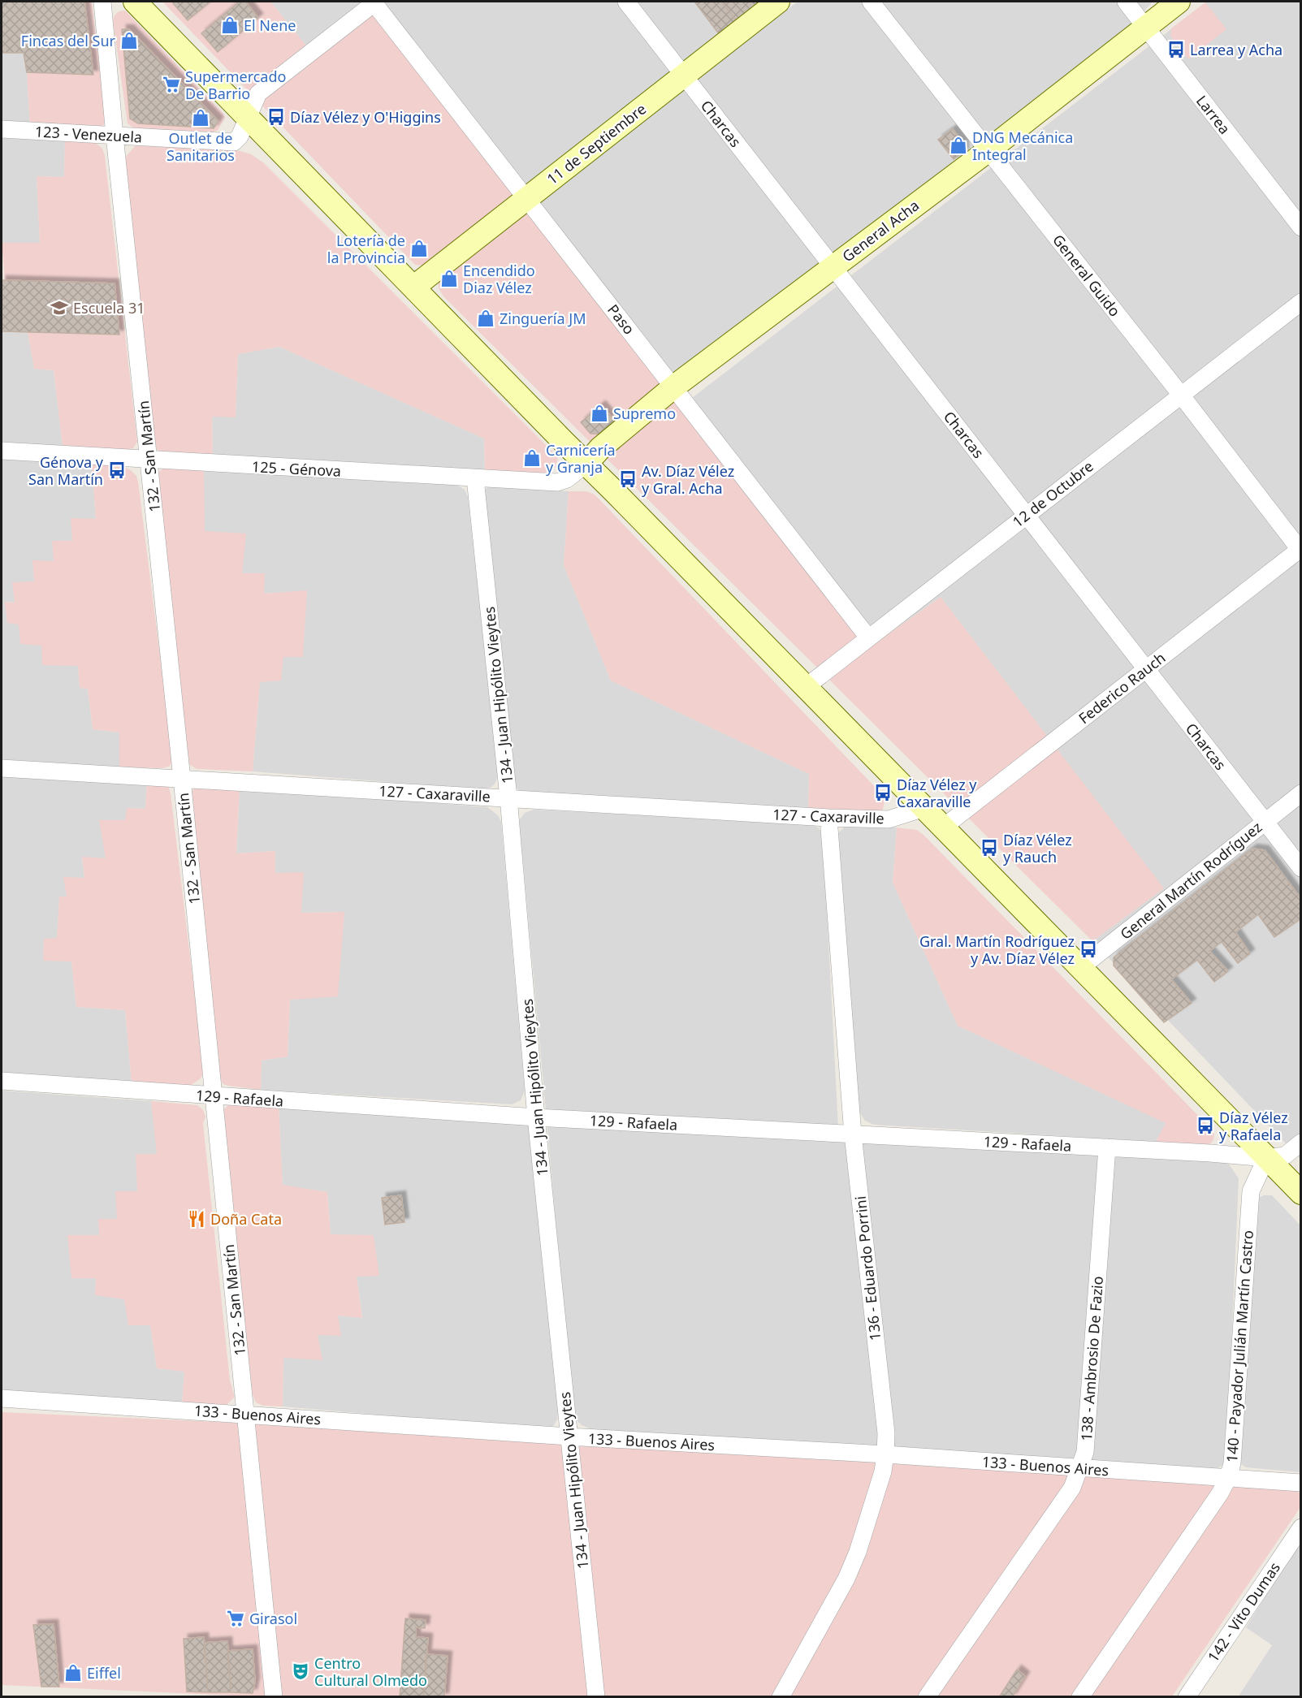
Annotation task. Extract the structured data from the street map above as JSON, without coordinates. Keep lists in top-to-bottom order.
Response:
{
  "streets": {
    "main road": ["11 de Septiembre", "General Acha"],
    "street": [
      "Larrea",
      "Charcas",
      "123 - Venezuela",
      "General Guido",
      "Paso",
      "132 - San Martín",
      "125 - Génova",
      "12 de Octubre",
      "Federico Rauch",
      "134 - Juan Hipólito Vieytes",
      "127 - Caxaraville",
      "General Martín Rodríguez",
      "129 - Rafaela",
      "136 - Eduardo Porrini",
      "140 - Payador Julián Martín Castro",
      "138 - Ambrosio De Fazio",
      "133 - Buenos Aires",
      "142 - Vito Dumas"
    ]
  },
  "crossings": [
    ["Larrea", "General Acha"],
    ["Charcas", "11 de Septiembre"],
    ["Charcas", "General Acha"],
    ["Charcas", "12 de Octubre"],
    ["Charcas", "Federico Rauch"],
    ["Charcas", "General Martín Rodríguez"],
    ["123 - Venezuela", "132 - San Martín"],
    ["11 de Septiembre", "Paso"],
    ["General Acha", "General Guido"],
    ["General Acha", "Paso"],
    ["General Acha", "125 - Génova"],
    ["General Guido", "12 de Octubre"],
    ["General Guido", "Federico Rauch"],
    ["Paso", "12 de Octubre"],
    ["132 - San Martín", "125 - Génova"],
    ["132 - San Martín", "127 - Caxaraville"],
    ["132 - San Martín", "129 - Rafaela"],
    ["132 - San Martín", "133 - Buenos Aires"],
    ["125 - Génova", "134 - Juan Hipólito Vieytes"],
    ["134 - Juan Hipólito Vieytes", "127 - Caxaraville"],
    ["134 - Juan Hipólito Vieytes", "129 - Rafaela"],
    ["134 - Juan Hipólito Vieytes", "133 - Buenos Aires"],
    ["127 - Caxaraville", "136 - Eduardo Porrini"],
    ["129 - Rafaela", "136 - Eduardo Porrini"],
    ["129 - Rafaela", "140 - Payador Julián Martín Castro"],
    ["129 - Rafaela", "138 - Ambrosio De Fazio"],
    ["136 - Eduardo Porrini", "133 - Buenos Aires"],
    ["140 - Payador Julián Martín Castro", "133 - Buenos Aires"],
    ["138 - Ambrosio De Fazio", "133 - Buenos Aires"]
  ],
  "places": {
    "shop": [
      "El Nene",
      "Fincas del Sur",
      "Outlet de Sanitarios",
      "DNG Mecánica Integral",
      "Lotería de la Provincia",
      "Encendido Diaz Vélez",
      "Zinguería JM",
      "Supremo",
      "Carnicería y Granja",
      "Eiffel"
    ],
    "bus stop": [
      "Larrea y Acha",
      "Díaz Vélez y O'Higgins",
      "Génova y San Martín",
      "Av. Díaz Vélez y Gral. Acha",
      "Díaz Vélez y Caxaraville",
      "Díaz Vélez y Rauch",
      "Gral. Martín Rodríguez y Av. Díaz Vélez",
      "Díaz Vélez y Rafaela"
    ],
    "supermarket": ["Supermercado De Barrio", "Girasol"],
    "school or university": ["Escuela 31"],
    "restaurant": ["Doña Cata"],
    "theatre": ["Centro Cultural Olmedo"]
  }
}
